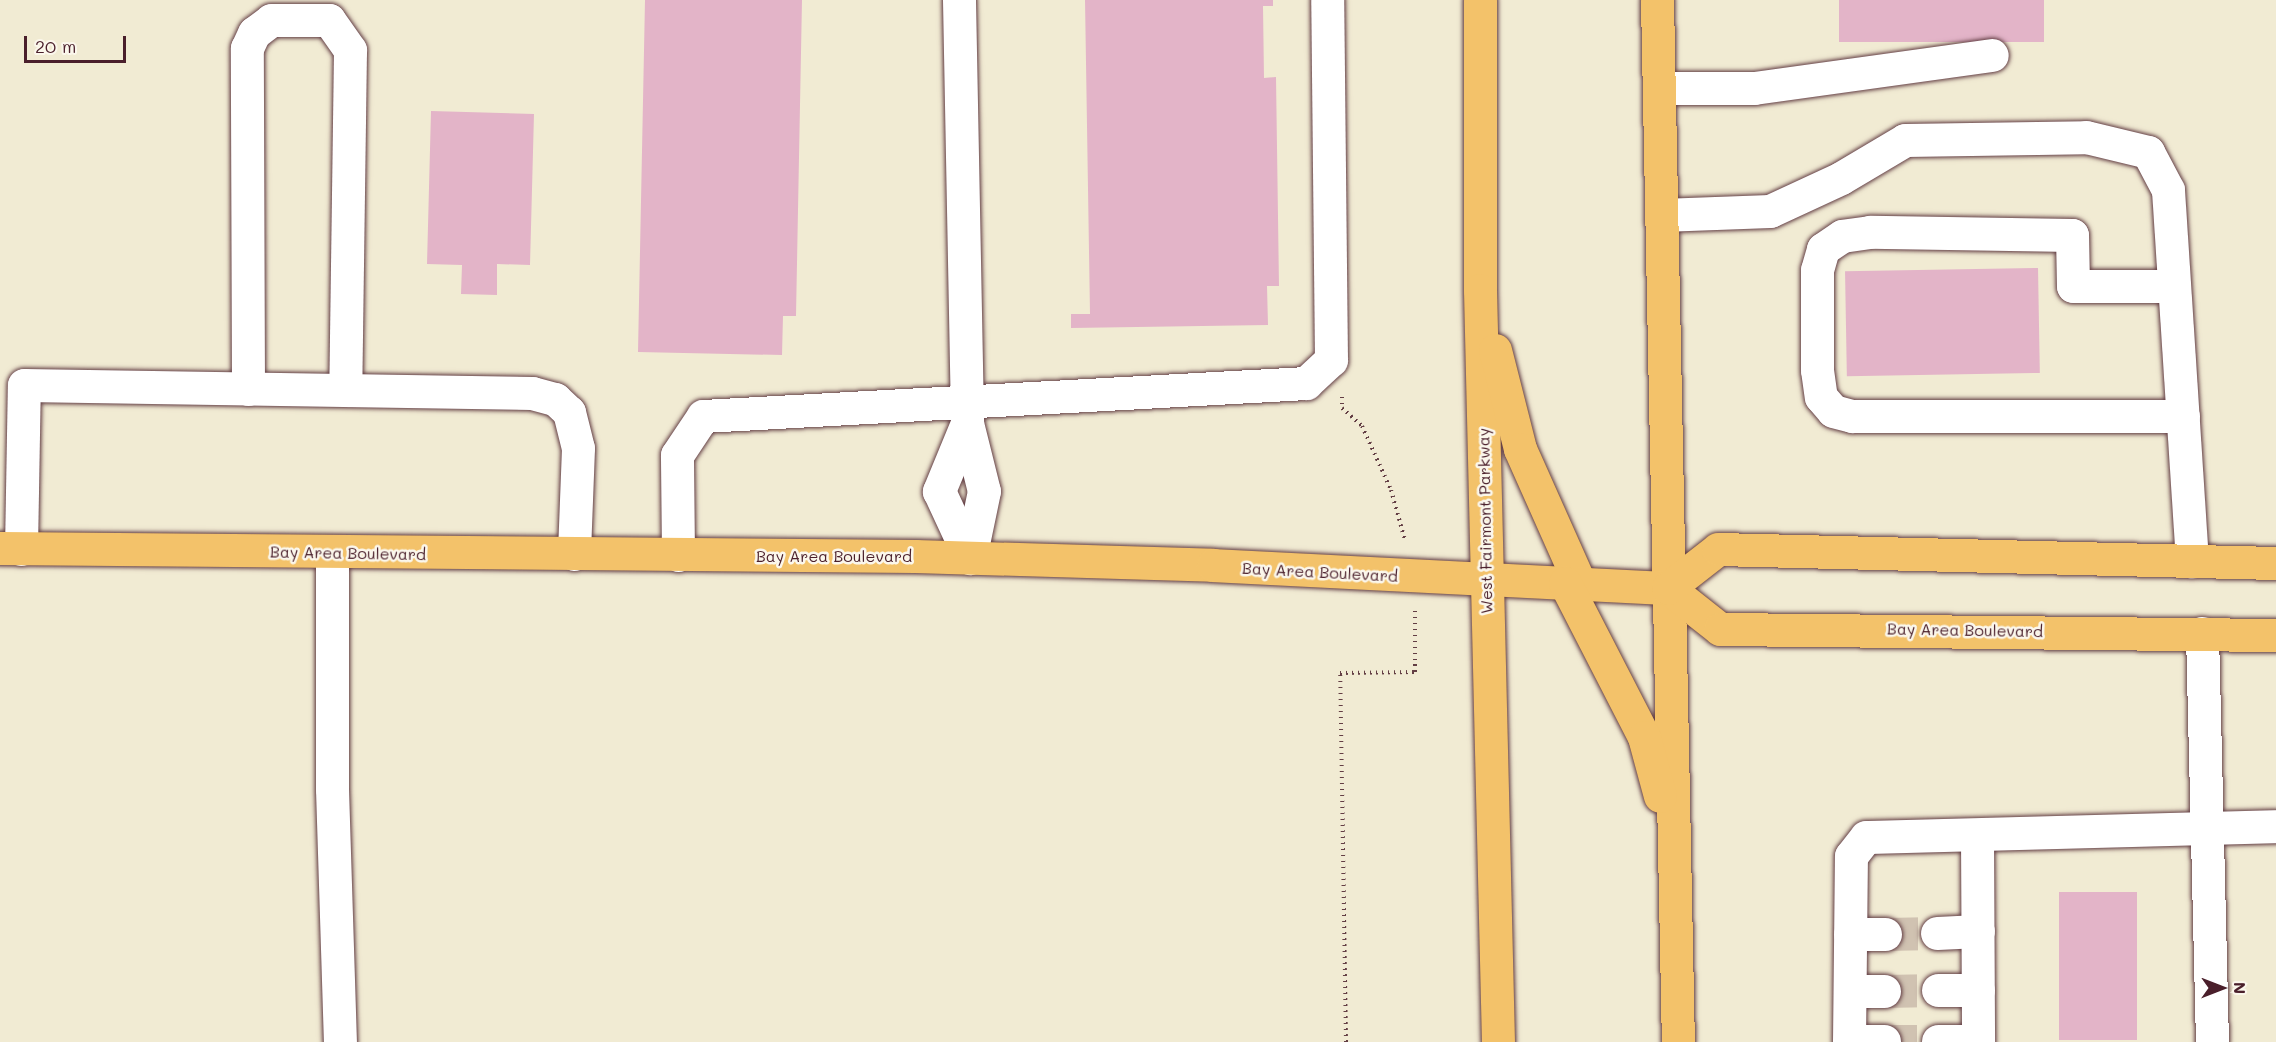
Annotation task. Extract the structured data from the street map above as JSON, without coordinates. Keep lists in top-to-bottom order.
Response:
{
  "streets": {
    "main road": ["West Fairmont Parkway", "Bay Area Boulevard"]
  },
  "crossings": [
    ["West Fairmont Parkway", "Bay Area Boulevard"]
  ],
  "scale_bar": "20 m",
  "north": "right"
}
